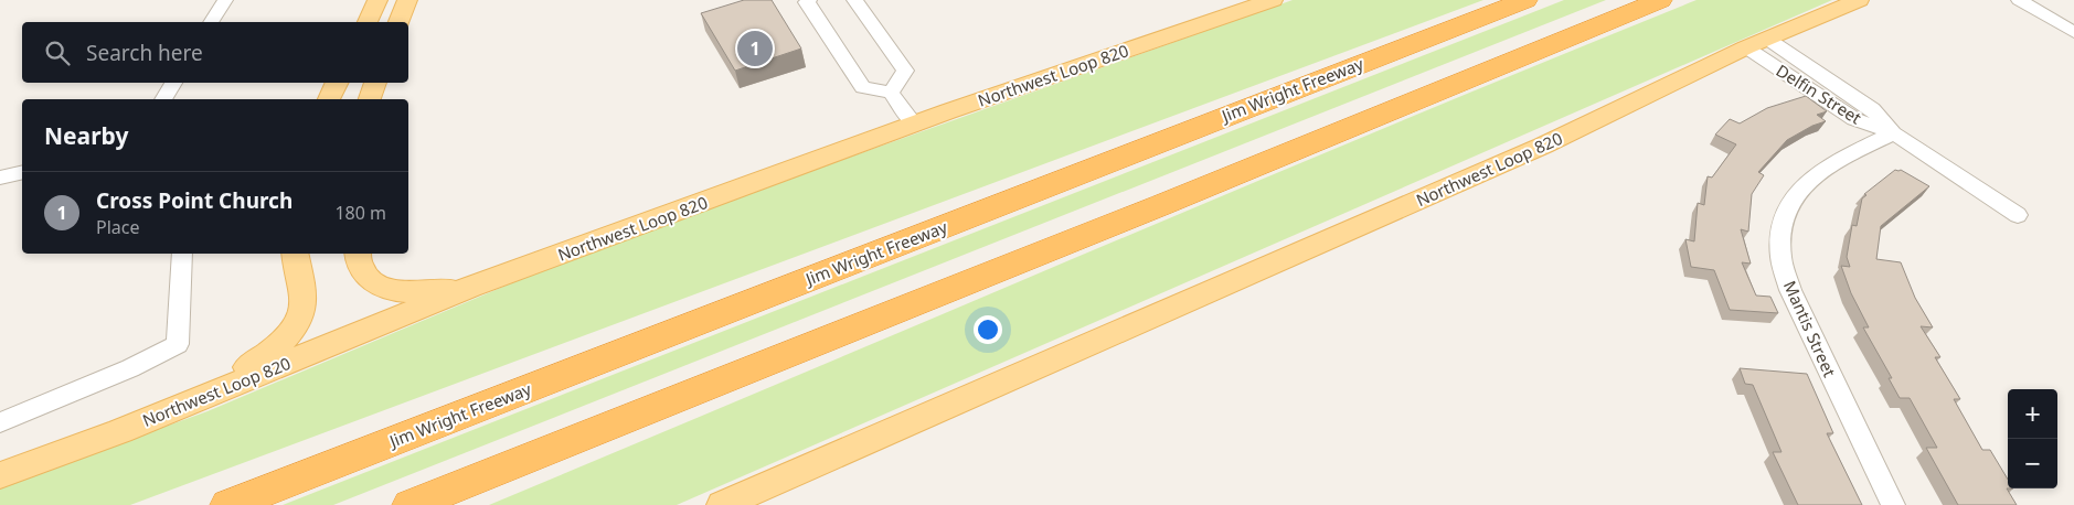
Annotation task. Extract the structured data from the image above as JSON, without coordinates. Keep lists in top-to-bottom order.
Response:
{
  "streets": {
    "highway": ["Jim Wright Freeway"],
    "main road": ["Northwest Loop 820"],
    "street": ["Delfin Street", "Mantis Street"]
  },
  "crossings": [
    ["Northwest Loop 820", "Delfin Street"],
    ["Delfin Street", "Mantis Street"]
  ],
  "page": {
    "search": "Search here",
    "pins": "1",
    "heading": "Nearby",
    "list": [
      {
        "mark": "1",
        "name": "Cross Point Church",
        "note": "Place",
        "value": "180 m"
      }
    ],
    "map_buttons": ["+", "−"]
  }
}
